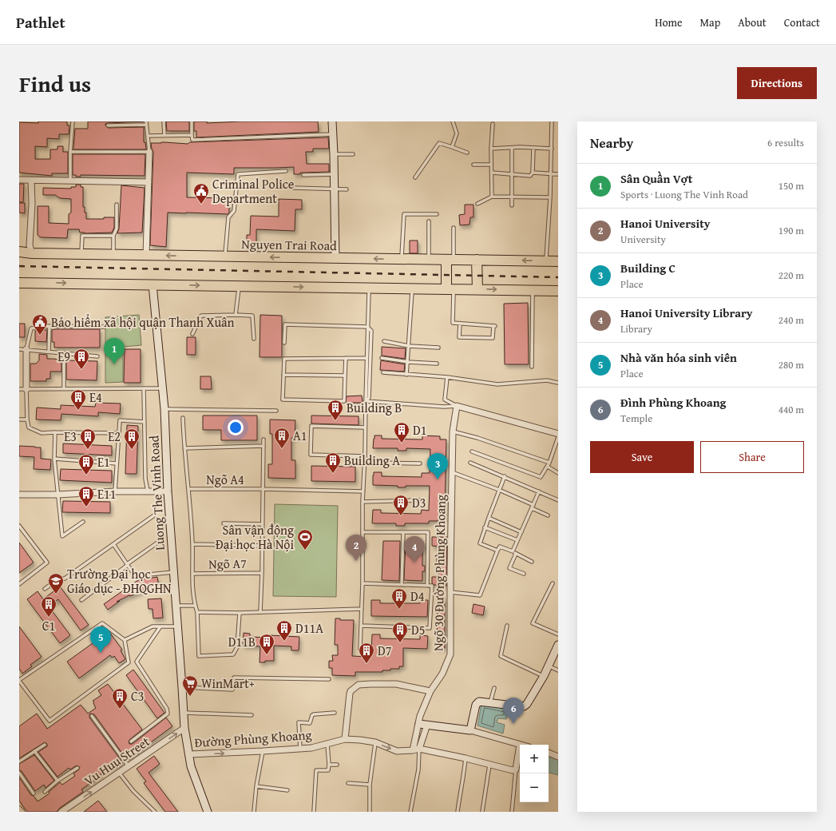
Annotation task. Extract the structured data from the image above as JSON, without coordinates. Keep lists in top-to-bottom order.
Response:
{
  "streets": {
    "highway": ["Nguyen Trai Road"],
    "street": [
      "Luong The Vinh Road",
      "Ngõ 30 Đường Phùng Khoang",
      "Đường Phùng Khoang",
      "Vu Huu Street"
    ],
    "lane": ["Ngõ A4", "Ngõ A7"]
  },
  "crossings": [
    ["Luong The Vinh Road", "Đường Phùng Khoang"],
    ["Luong The Vinh Road", "Vu Huu Street"]
  ],
  "one_way": ["Đường Phùng Khoang", "Vu Huu Street"],
  "places": {
    "public building": ["Criminal Police Department", "Bảo hiểm xã hội quận Thanh Xuân"],
    "building": [
      "E9",
      "E4",
      "Building B",
      "D1",
      "A1",
      "E3",
      "E2",
      "Building A",
      "E1",
      "E11",
      "D3",
      "D4",
      "C1",
      "D11A",
      "D5",
      "D11B",
      "D7",
      "C3"
    ],
    "sports": ["Sân vận động Đại học Hà Nội"],
    "school or university": ["Trường Đại học Giáo dục - ĐHQGHN"],
    "supermarket": ["WinMart+"]
  },
  "page": {
    "header": "Pathlet",
    "nav": [
      "Home",
      "Map",
      "About",
      "Contact"
    ],
    "title": "Find us",
    "buttons": [
      "Directions",
      ["Save", "Share"]
    ],
    "heading": ["Nearby", "6 results"],
    "list": [
      {
        "mark": "1",
        "name": "Sân Quần Vợt",
        "note": "Sports · Luong The Vinh Road",
        "value": "150 m"
      },
      {
        "mark": "2",
        "name": "Hanoi University",
        "note": "University",
        "value": "190 m"
      },
      {
        "mark": "3",
        "name": "Building C",
        "note": "Place",
        "value": "220 m"
      },
      {
        "mark": "4",
        "name": "Hanoi University Library",
        "note": "Library",
        "value": "240 m"
      },
      {
        "mark": "5",
        "name": "Nhà văn hóa sinh viên",
        "note": "Place",
        "value": "280 m"
      },
      {
        "mark": "6",
        "name": "Đình Phùng Khoang",
        "note": "Temple",
        "value": "440 m"
      }
    ],
    "pins": [
      "1",
      "3",
      "2",
      "4",
      "5",
      "6"
    ],
    "map_buttons": ["+", "−"]
  }
}
